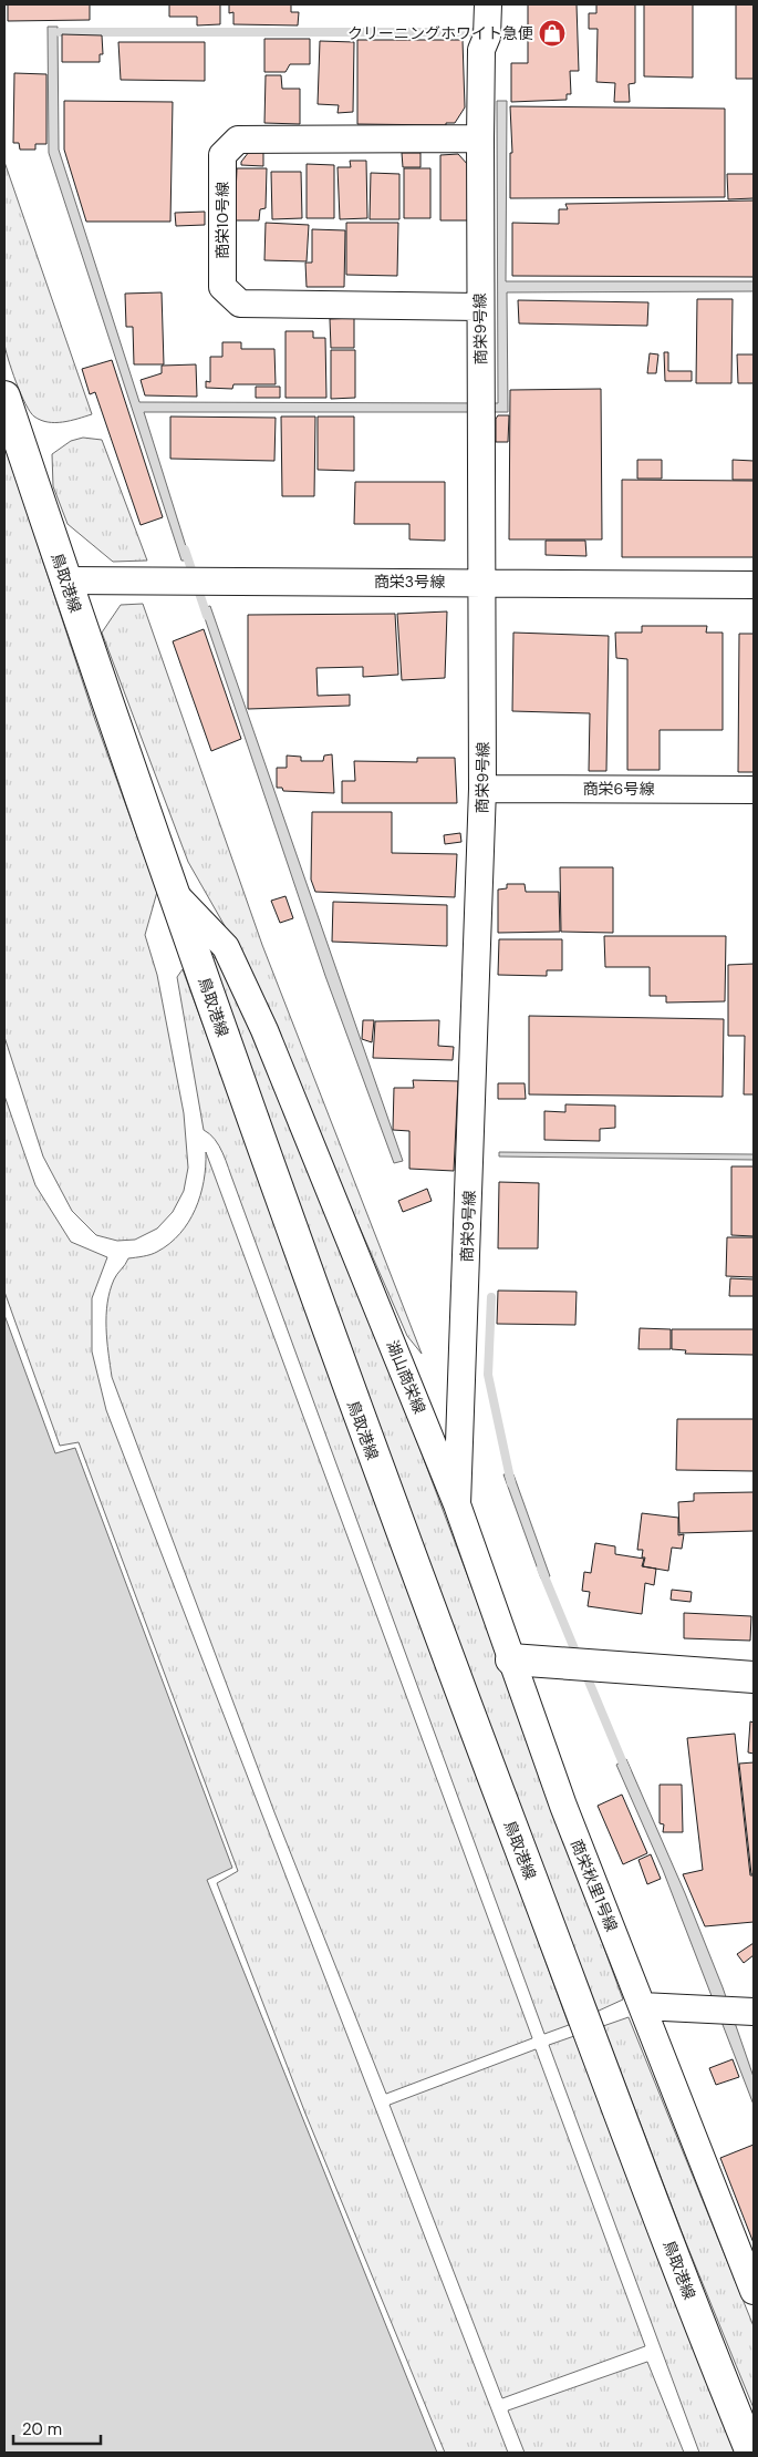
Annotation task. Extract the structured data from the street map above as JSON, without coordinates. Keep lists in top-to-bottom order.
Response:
{
  "streets": {
    "main road": ["鳥取港線"],
    "street": [
      "商栄10号線",
      "商栄9号線",
      "商栄3号線",
      "商栄6号線",
      "湖山商栄線",
      "商栄秋里1号線"
    ]
  },
  "crossings": [
    ["商栄10号線", "商栄9号線"],
    ["商栄9号線", "商栄3号線"],
    ["商栄9号線", "商栄6号線"],
    ["商栄9号線", "湖山商栄線"],
    ["商栄3号線", "鳥取港線"],
    ["鳥取港線", "湖山商栄線"],
    ["湖山商栄線", "商栄秋里1号線"]
  ],
  "places": {
    "shop": ["クリーニングホワイト急便"]
  },
  "scale_bar": "20 m"
}
